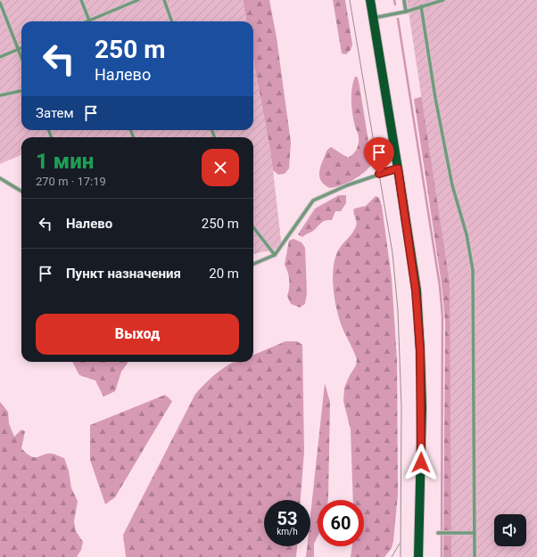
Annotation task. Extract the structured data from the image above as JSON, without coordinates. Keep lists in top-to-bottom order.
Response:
{
  "page": {
    "turn": ["250 m", "Налево"],
    "then": "Затем",
    "heading": ["1 мин", "270 m · 17:19"],
    "list": [
      {
        "name": "Налево",
        "value": "250 m"
      },
      {
        "name": "Пункт назначения",
        "value": "20 m"
      }
    ],
    "buttons": "Выход",
    "speed": "53 km/h",
    "limit": "60"
  }
}
